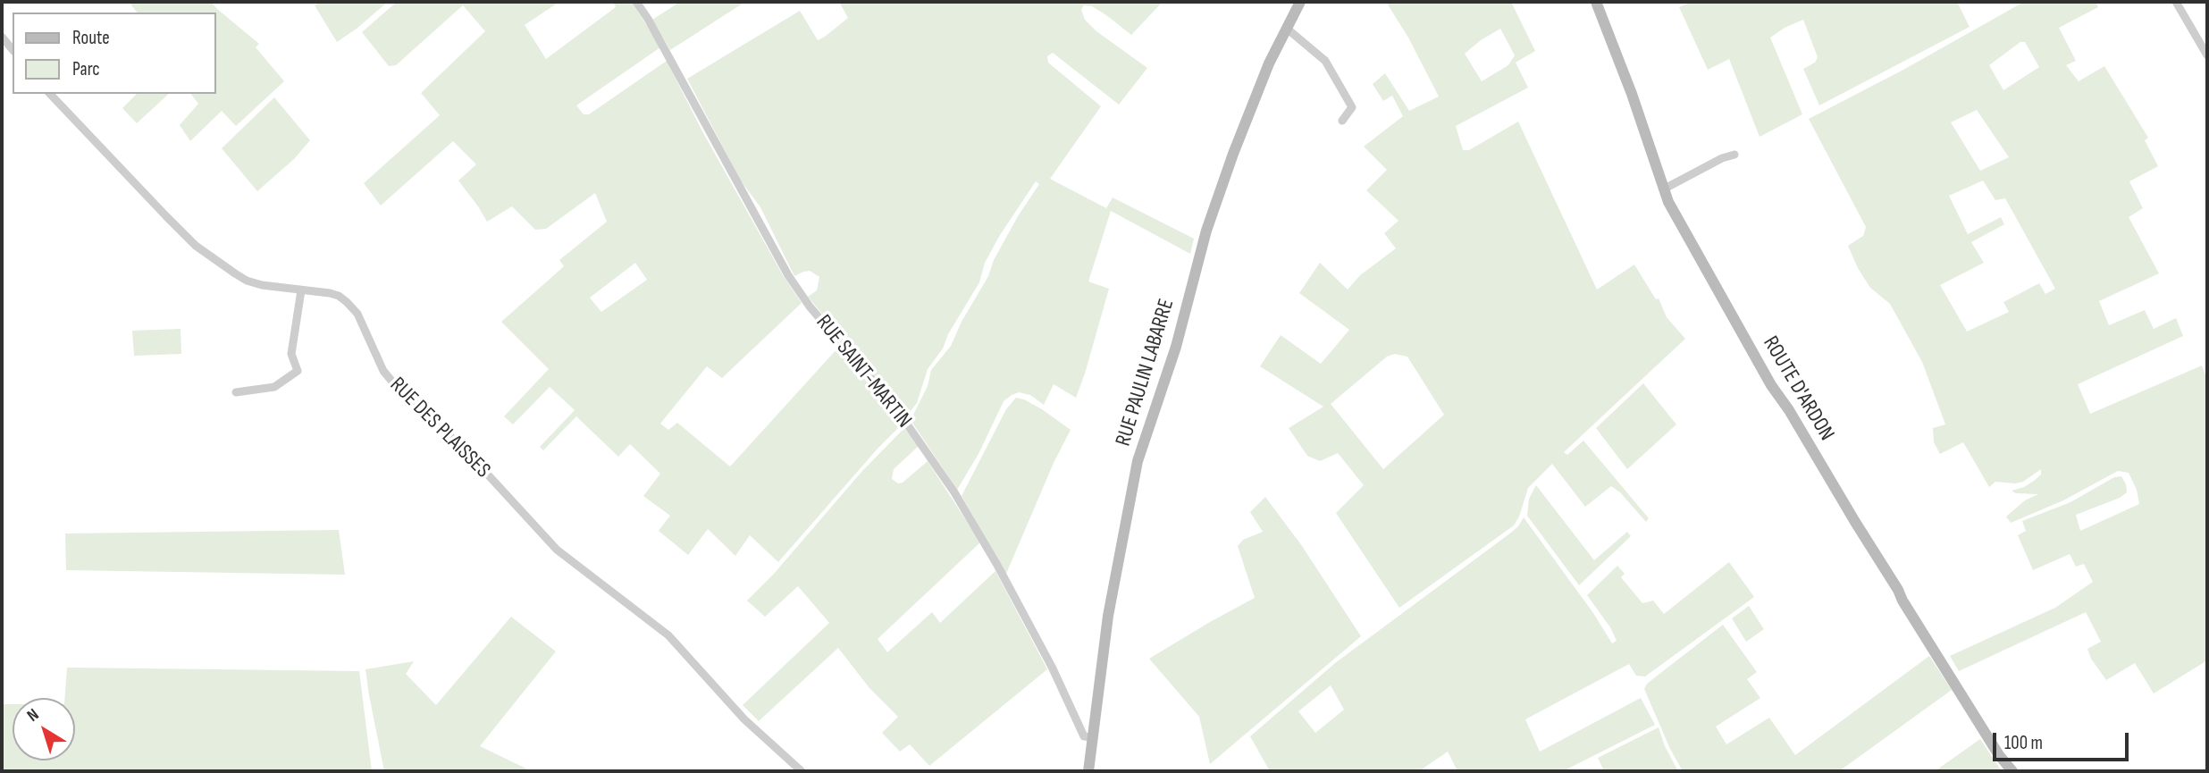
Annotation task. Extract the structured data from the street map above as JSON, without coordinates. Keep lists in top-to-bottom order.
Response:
{
  "streets": {
    "street": [
      "RUE SAINT-MARTIN",
      "RUE PAULIN LABARRE",
      "ROUTE D'ARDON",
      "RUE DES PLAISSES"
    ]
  },
  "crossings": [
    ["RUE SAINT-MARTIN", "RUE PAULIN LABARRE"]
  ],
  "legend": ["Route", "Parc"],
  "scale_bar": "100 m",
  "north": "top left"
}
